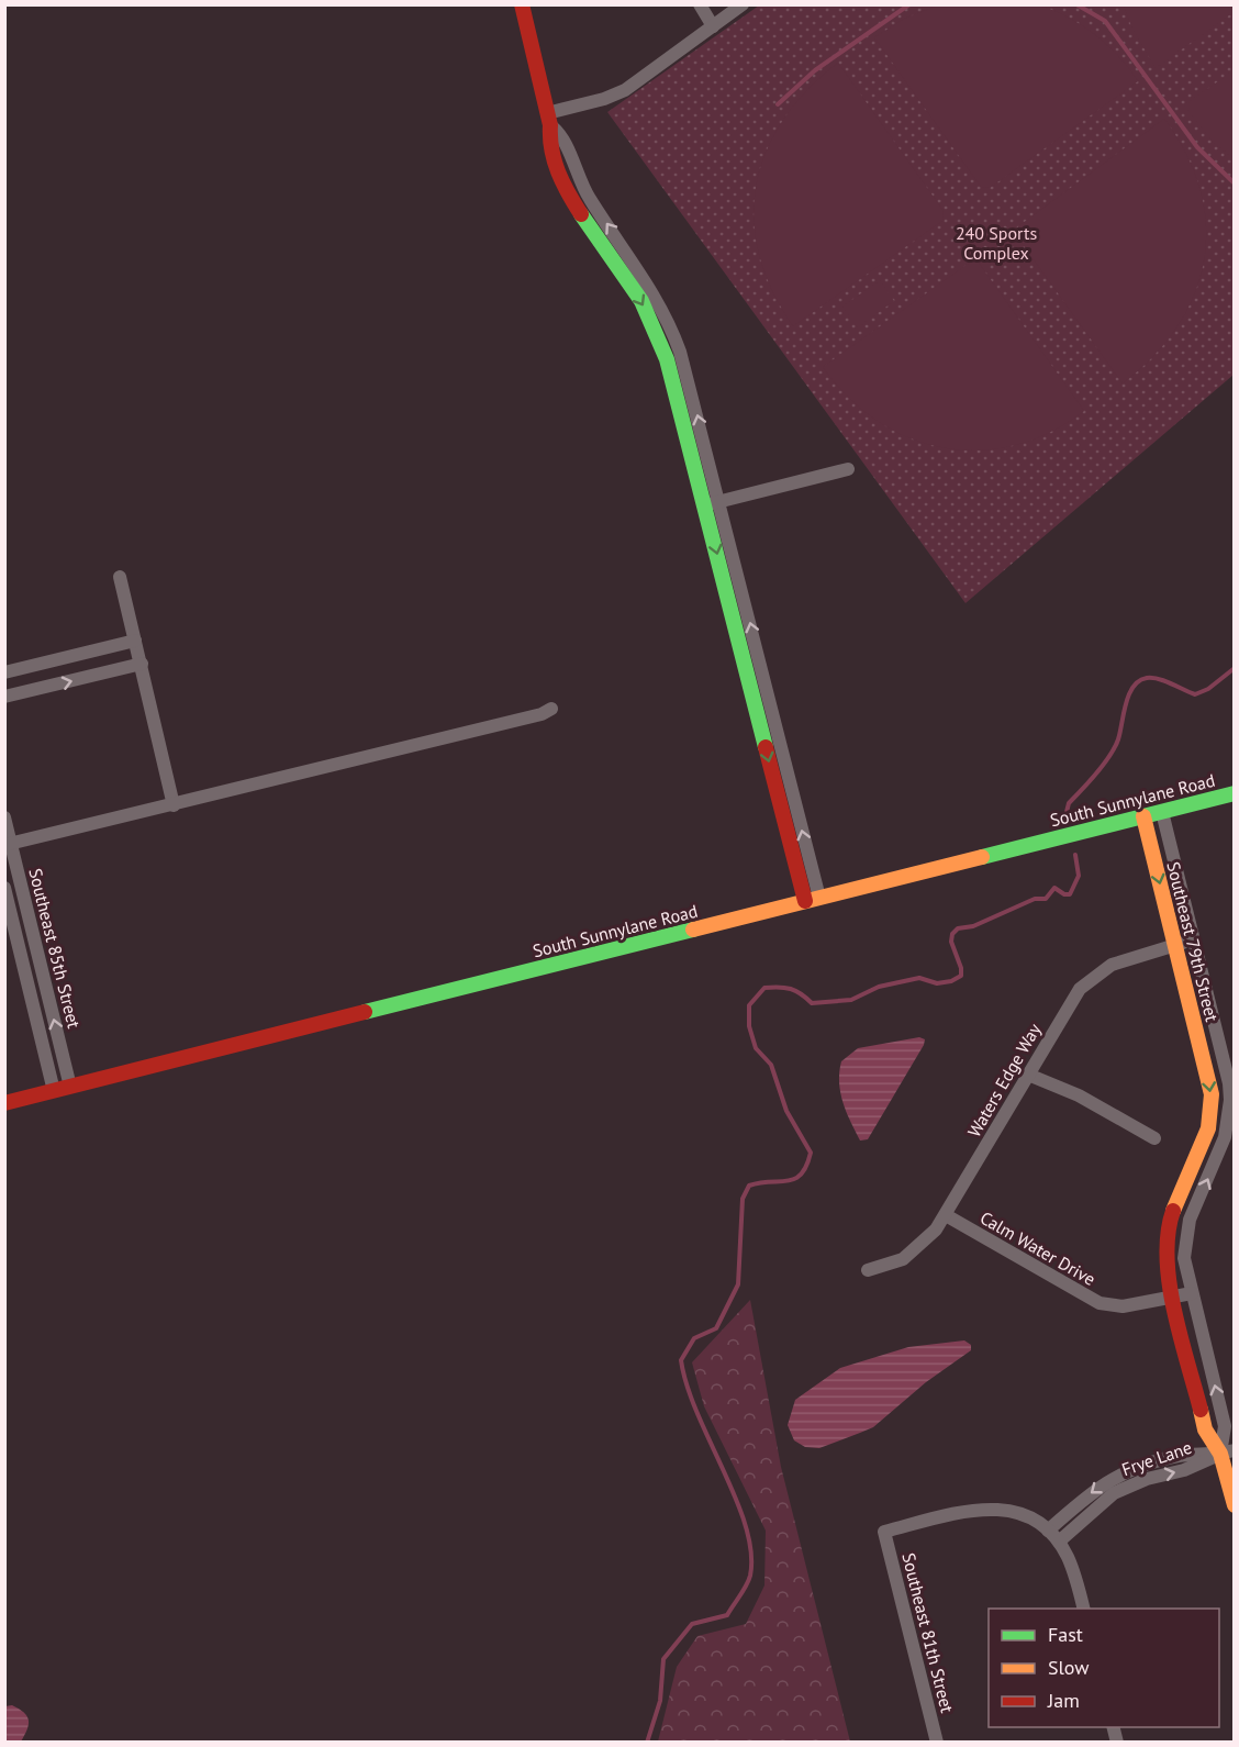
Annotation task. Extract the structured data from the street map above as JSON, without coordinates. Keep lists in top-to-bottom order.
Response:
{
  "streets": {
    "street": [
      "South Sunnylane Road",
      "Southeast 79th Street",
      "Southeast 85th Street",
      "Waters Edge Way",
      "Calm Water Drive",
      "Frye Lane",
      "Southeast 81th Street"
    ]
  },
  "crossings": [
    ["South Sunnylane Road", "Southeast 79th Street"],
    ["South Sunnylane Road", "Southeast 85th Street"],
    ["Southeast 79th Street", "Waters Edge Way"],
    ["Southeast 79th Street", "Calm Water Drive"],
    ["Southeast 79th Street", "Frye Lane"],
    ["Waters Edge Way", "Calm Water Drive"],
    ["Frye Lane", "Southeast 81th Street"]
  ],
  "parks": ["240 Sports Complex"],
  "legend": ["Fast", "Slow", "Jam"]
}
